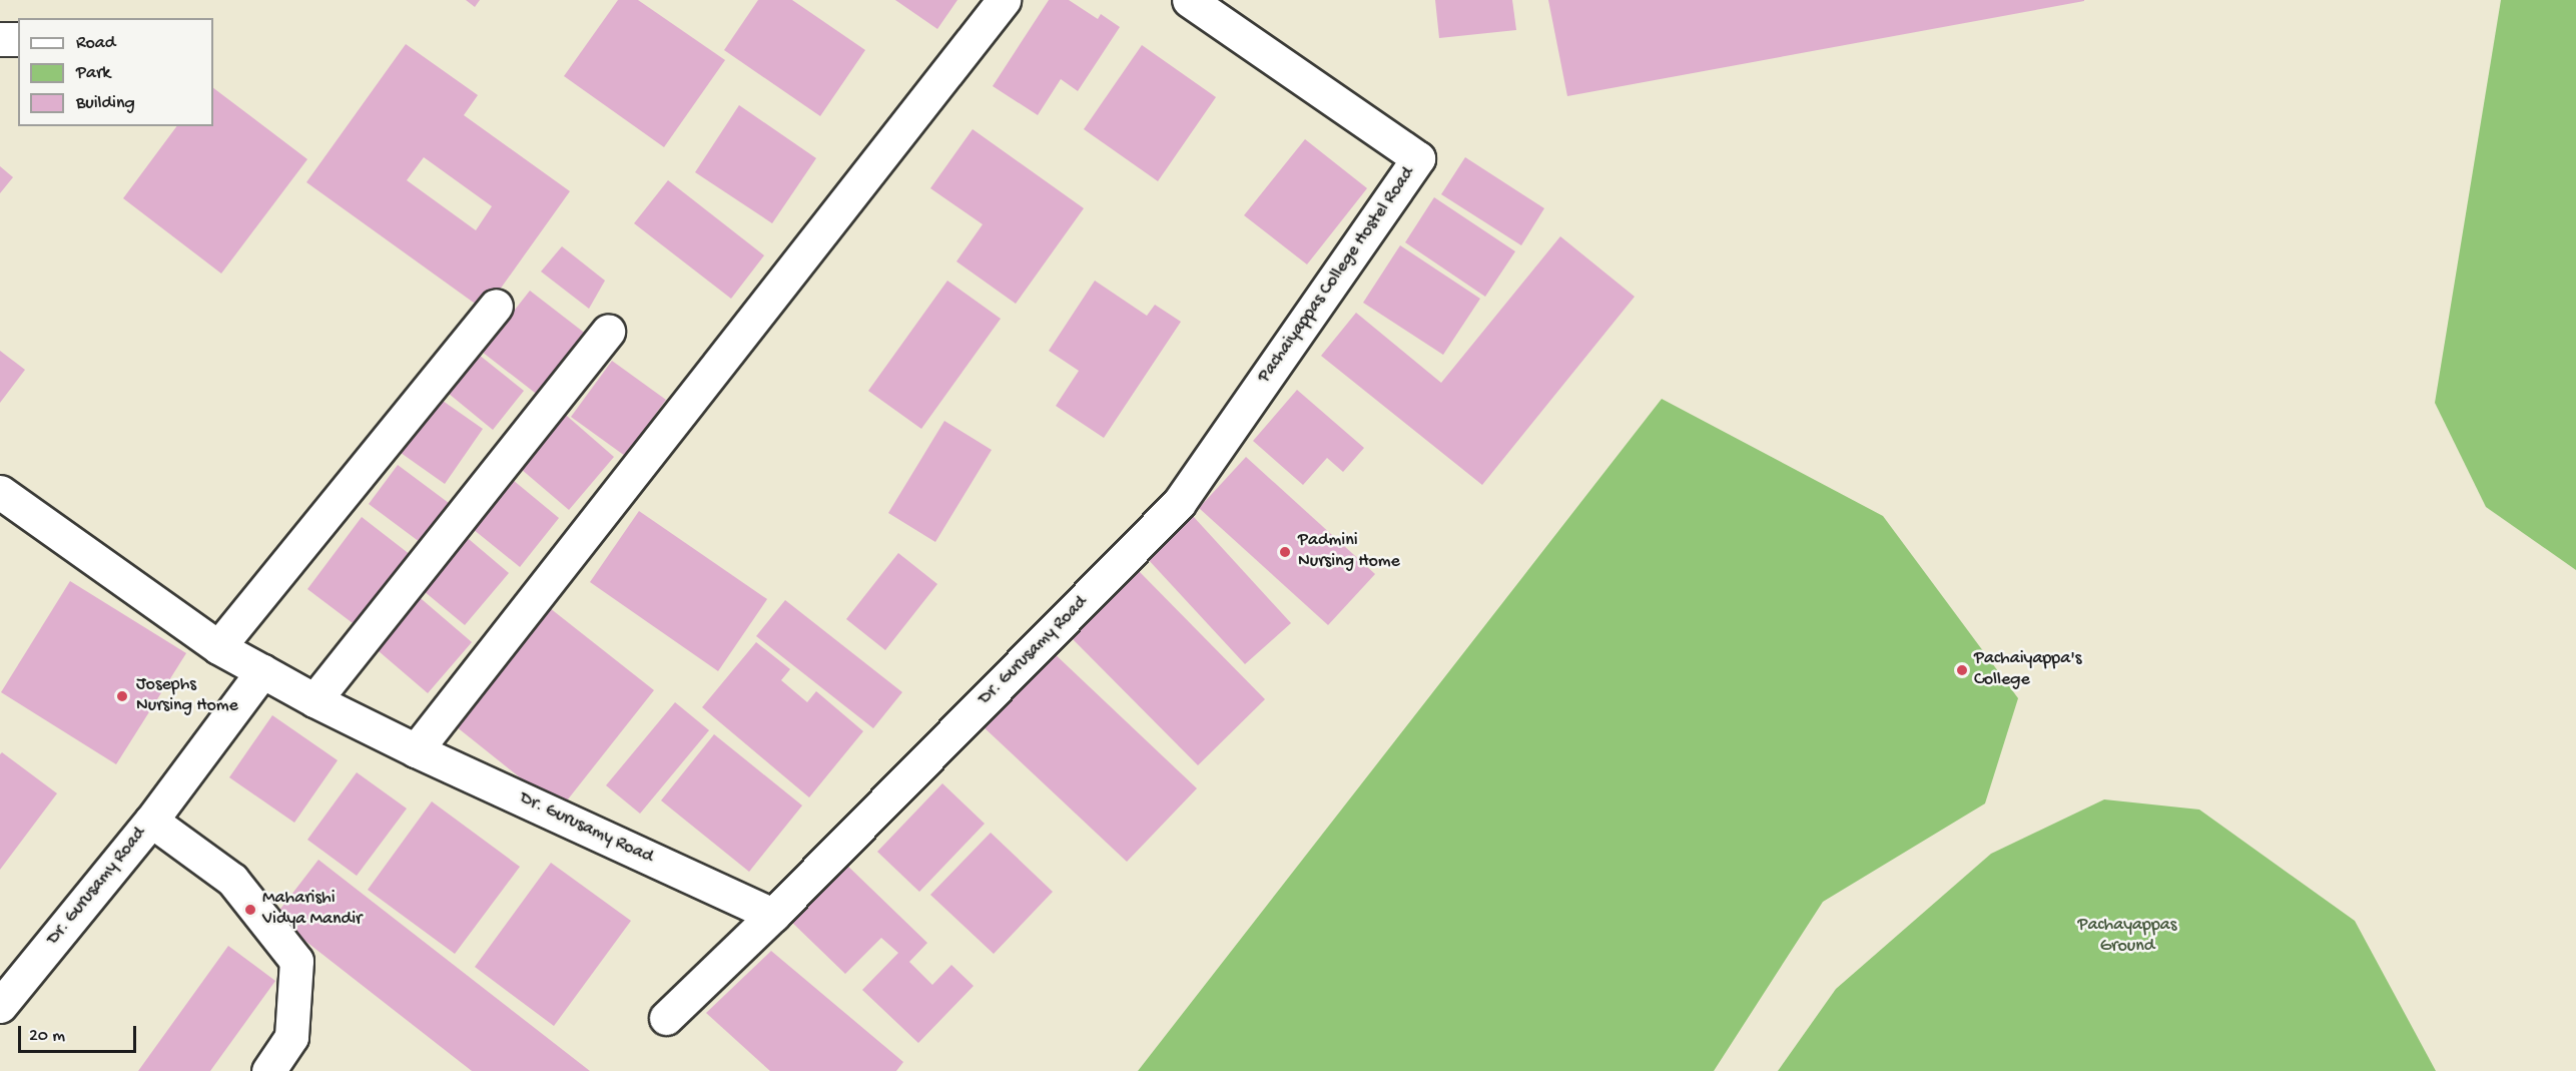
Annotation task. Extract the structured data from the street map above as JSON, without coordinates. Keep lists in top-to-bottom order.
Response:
{
  "streets": {
    "street": ["Pachaiyappas College Hostel Road", "Dr. Gurusamy Road"]
  },
  "crossings": [
    ["Pachaiyappas College Hostel Road", "Dr. Gurusamy Road"]
  ],
  "parks": ["Pachayappas Ground"],
  "places": [
    "Padmini Nursing Home",
    "Pachaiyappa's College",
    "Josephs Nursing Home",
    "Maharishi Vidya Mandir"
  ],
  "legend": ["Road", "Park", "Building"],
  "scale_bar": "20 m"
}
